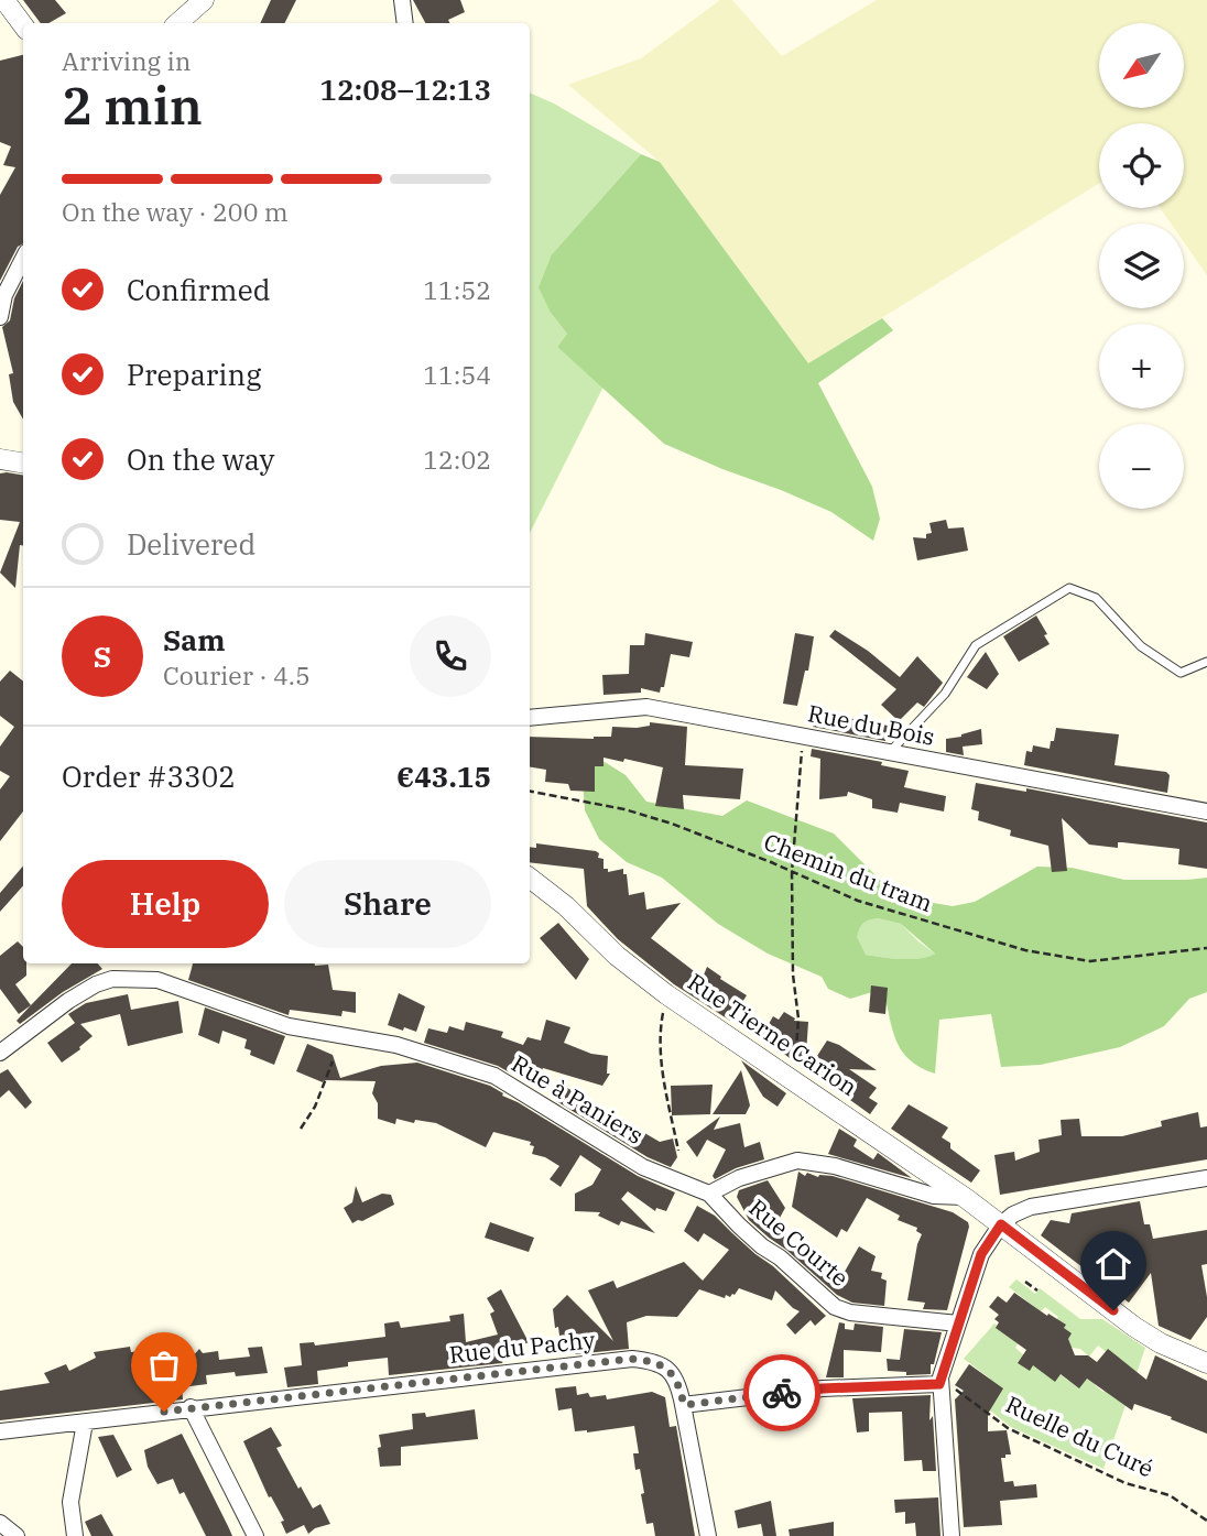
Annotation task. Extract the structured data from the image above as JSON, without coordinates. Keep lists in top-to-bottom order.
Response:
{
  "streets": {
    "street": [
      "Rue du Bois",
      "Rue Tierne Carion",
      "Rue à Paniers",
      "Rue Courte",
      "Rue du Pachy"
    ],
    "path": ["Chemin du tram", "Ruelle du Curé"]
  },
  "crossings": [
    ["Rue à Paniers", "Rue Courte"]
  ],
  "north": "bottom left",
  "page": {
    "map_buttons": ["+", "−"],
    "heading": ["2 min", "Arriving in", "12:08–12:13"],
    "panel": [
      "Sam",
      "Courier · 4.5",
      "Order #3302",
      "€43.15"
    ],
    "bar": "On the way · 200 m",
    "list": [
      ["Confirmed", "11:52"],
      ["Preparing", "11:54"],
      ["On the way", "12:02"],
      "Delivered"
    ],
    "round": "S",
    "buttons": ["Help", "Share"]
  }
}
